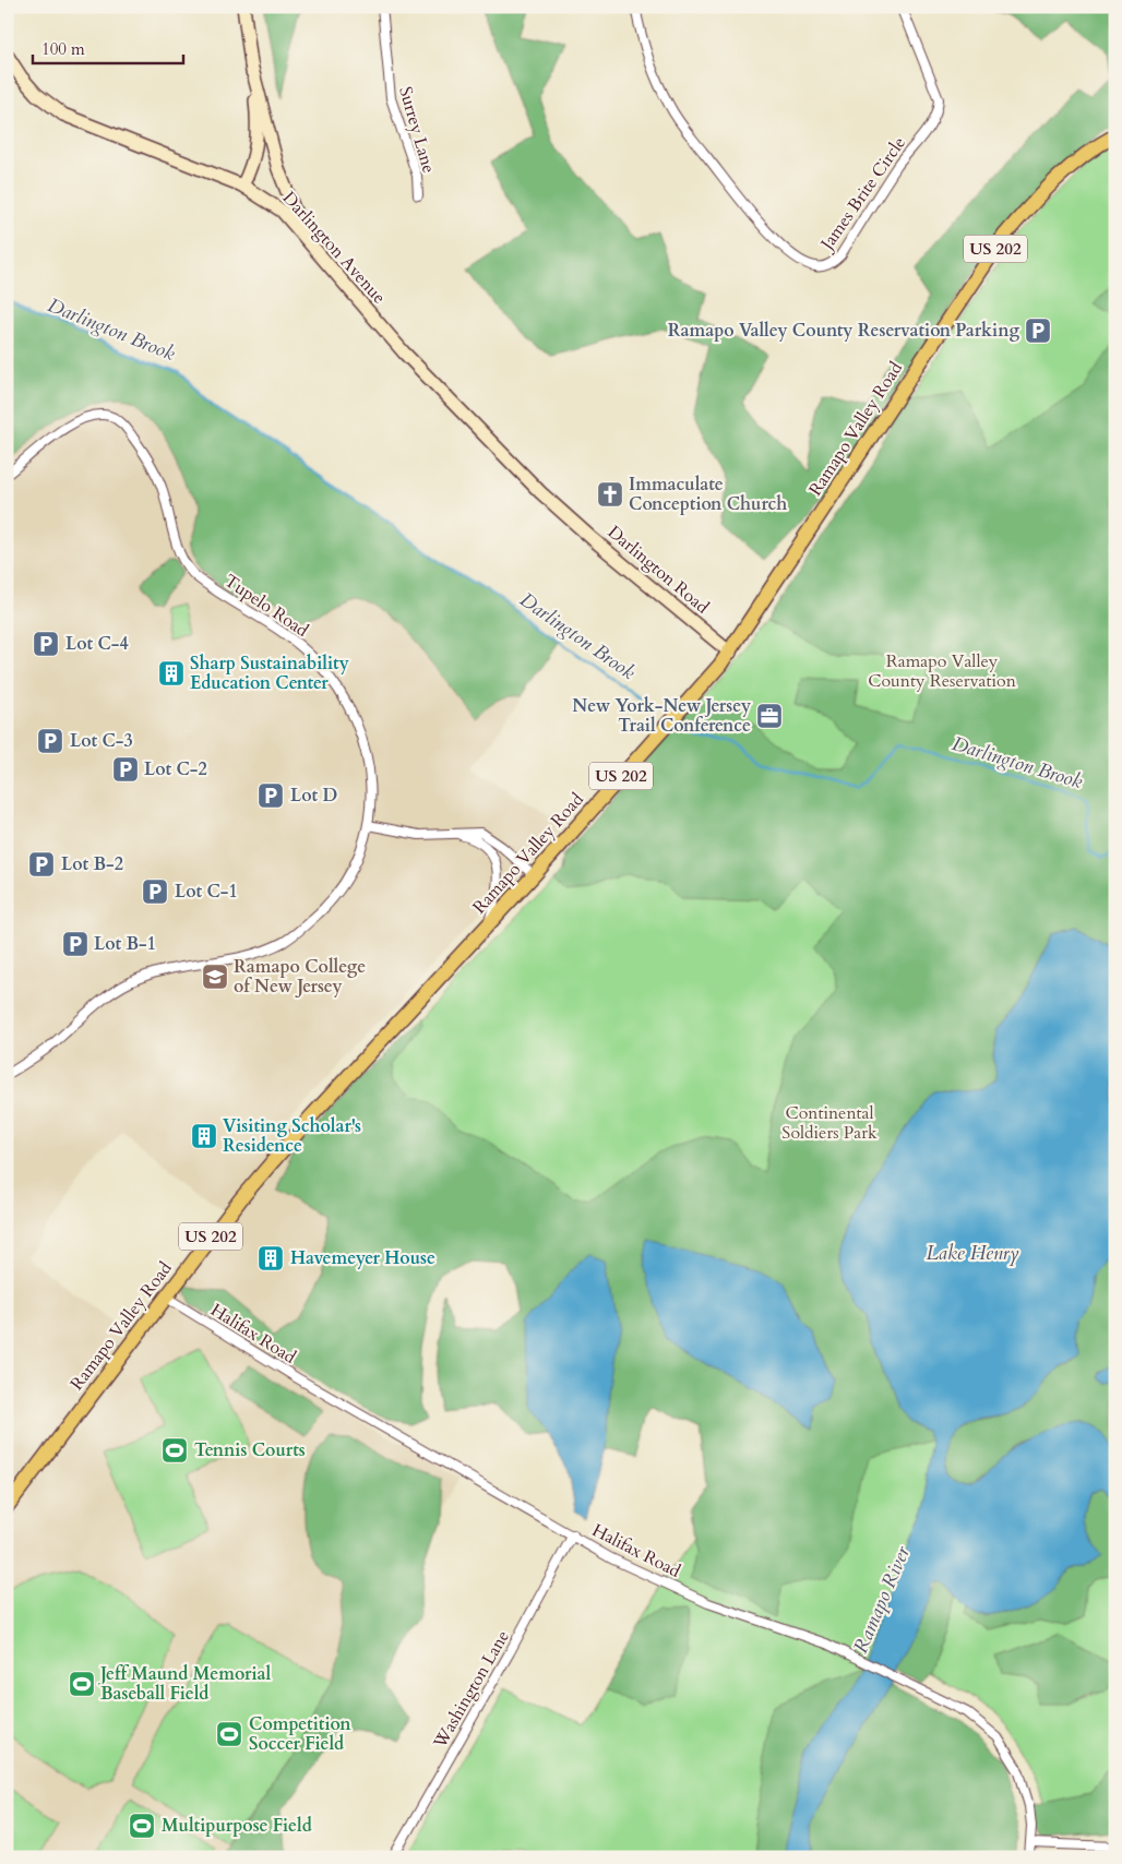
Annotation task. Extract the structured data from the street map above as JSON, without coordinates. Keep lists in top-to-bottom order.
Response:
{
  "streets": {
    "main road": [
      "Darlington Avenue",
      "US 202",
      "Ramapo Valley Road",
      "Darlington Road"
    ],
    "street": [
      "Surrey Lane",
      "James Brite Circle",
      "Tupelo Road",
      "Halifax Road",
      "Washington Lane"
    ]
  },
  "crossings": [
    ["Darlington Avenue", "Darlington Road"],
    ["Ramapo Valley Road", "Darlington Road"],
    ["Ramapo Valley Road", "Halifax Road"],
    ["Halifax Road", "Washington Lane"]
  ],
  "water": ["Darlington Brook", "Lake Henry", "Ramapo River"],
  "parks": ["Ramapo Valley County Reservation", "Continental Soldiers Park"],
  "places": {
    "parking": [
      "Ramapo Valley County Reservation Parking",
      "Lot C-4",
      "Lot C-3",
      "Lot C-2",
      "Lot D",
      "Lot B-2",
      "Lot C-1",
      "Lot B-1"
    ],
    "church": ["Immaculate Conception Church"],
    "building": ["Sharp Sustainability Education Center", "Visiting Scholar's Residence", "Havemeyer House"],
    "office": ["New York-New Jersey Trail Conference"],
    "school or university": ["Ramapo College of New Jersey"],
    "sports": [
      "Tennis Courts",
      "Jeff Maund Memorial Baseball Field",
      "Competition Soccer Field",
      "Multipurpose Field"
    ]
  },
  "scale_bar": "100 m"
}
